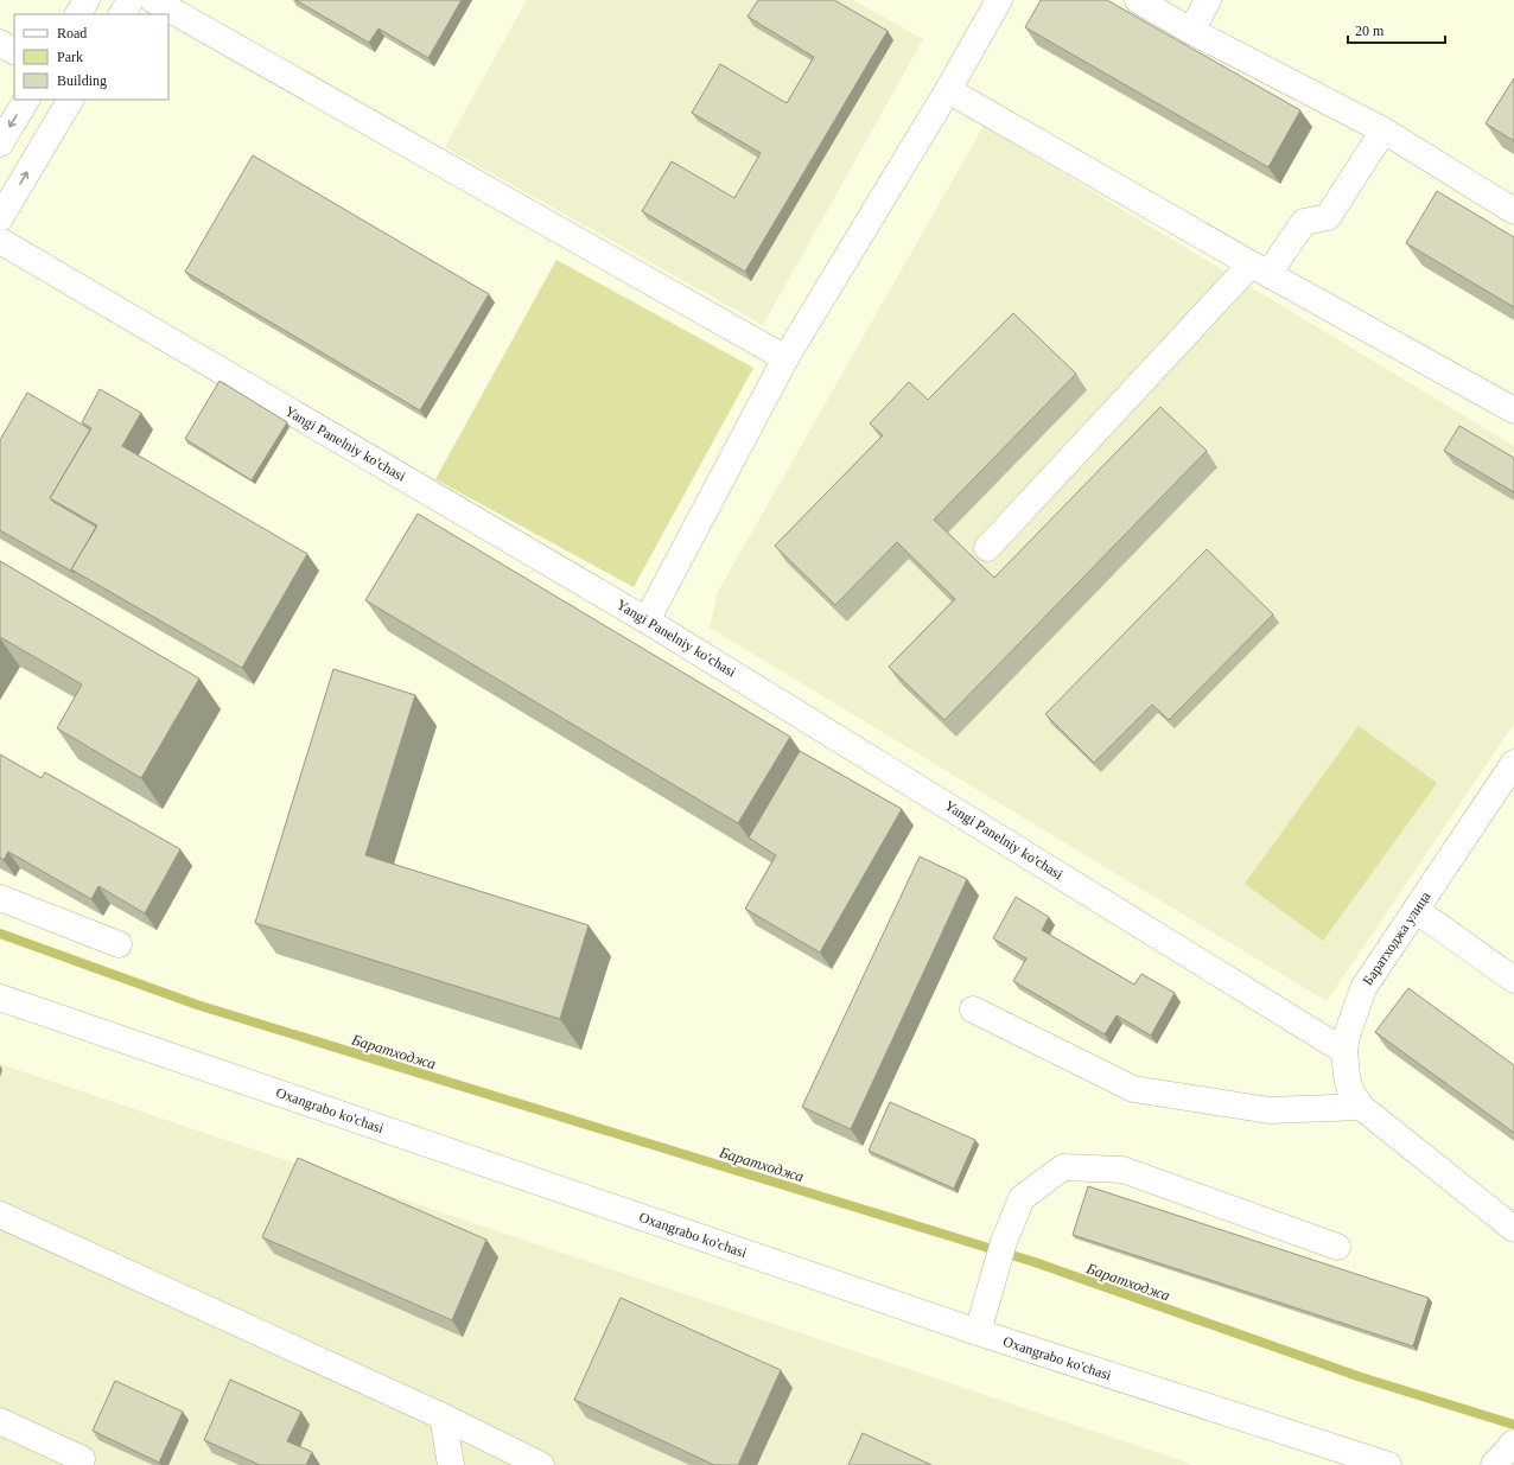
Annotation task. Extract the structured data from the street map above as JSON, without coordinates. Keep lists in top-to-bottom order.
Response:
{
  "streets": {
    "street": ["Yangi Panelniy ko'chasi", "Баратходжа улица", "Oxangrabo ko'chasi"]
  },
  "crossings": [
    ["Yangi Panelniy ko'chasi", "Баратходжа улица"]
  ],
  "water": ["Баратходжа"],
  "legend": ["Road", "Park", "Building"],
  "scale_bar": "20 m"
}
